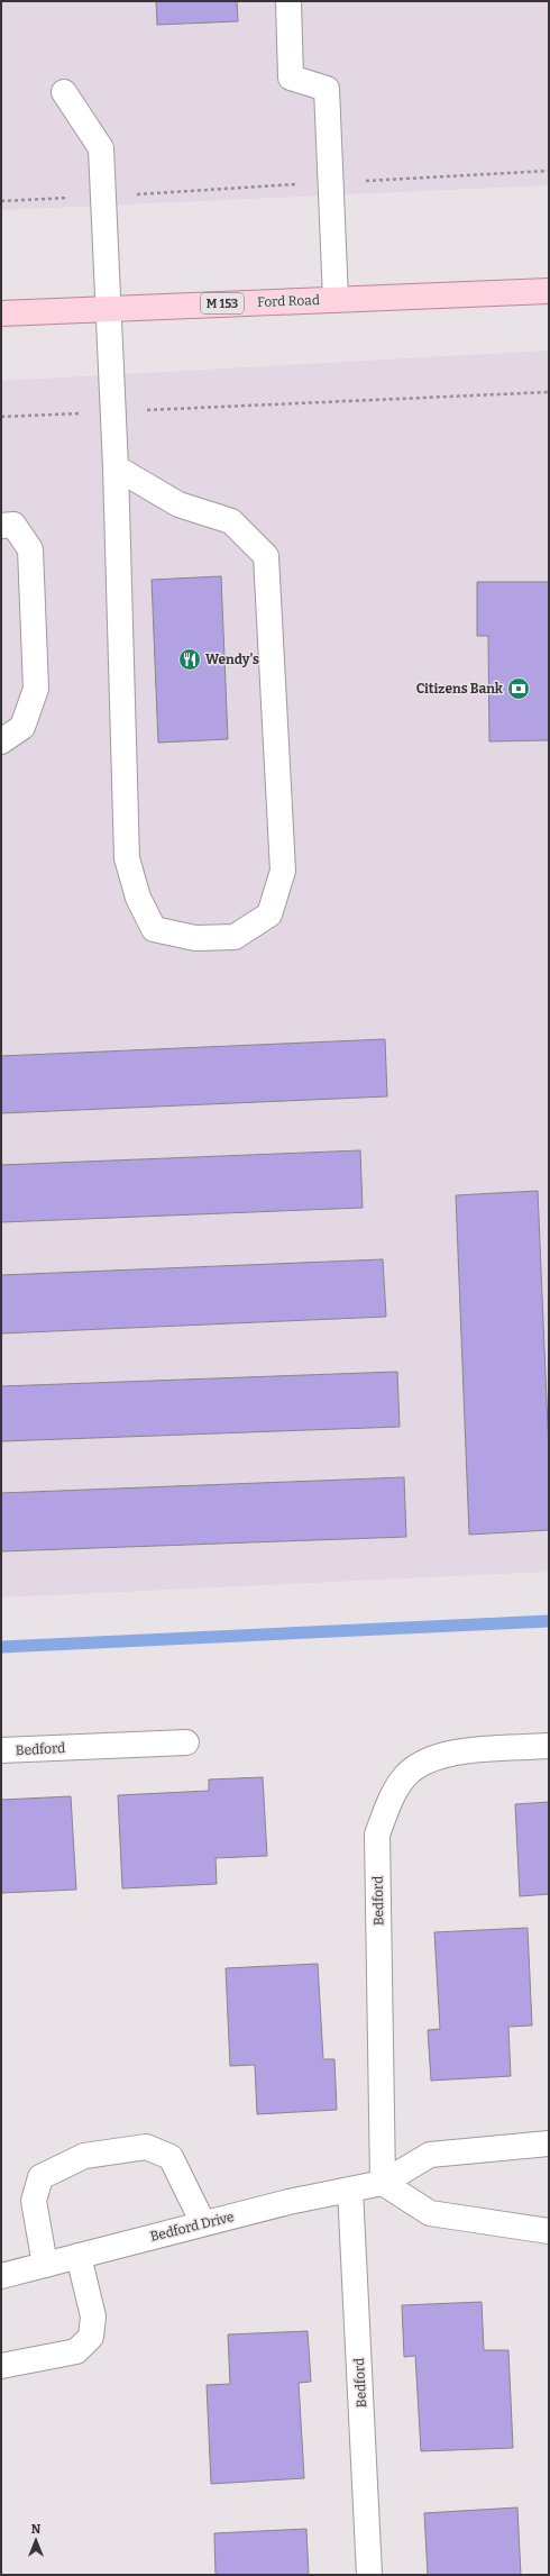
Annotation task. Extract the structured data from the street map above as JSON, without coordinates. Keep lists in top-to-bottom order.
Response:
{
  "streets": {
    "main road": ["Ford Road", "M 153"],
    "street": ["Bedford", "Bedford Drive"]
  },
  "crossings": [
    ["Bedford", "Bedford Drive"]
  ],
  "places": {
    "restaurant": ["Wendy's"],
    "bank": ["Citizens Bank"]
  },
  "north": "top"
}
